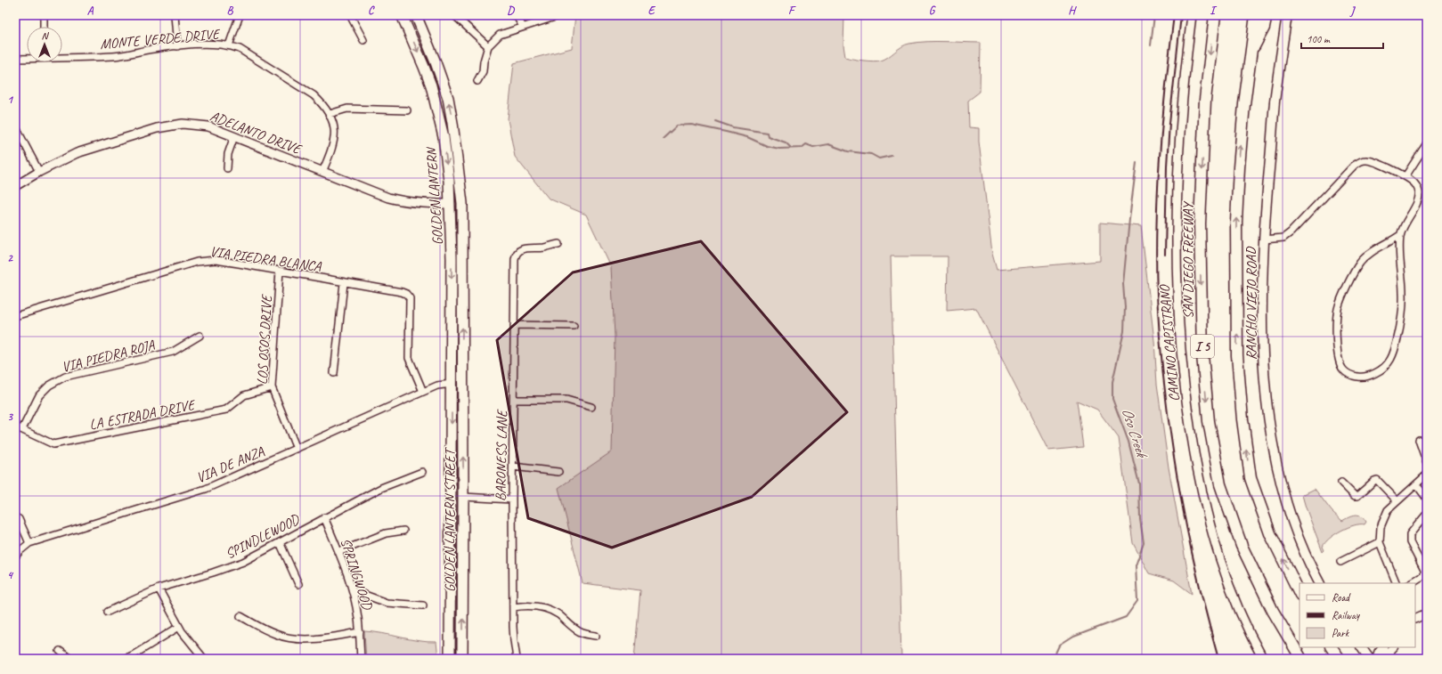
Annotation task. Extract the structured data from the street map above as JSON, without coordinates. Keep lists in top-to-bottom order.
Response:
{
  "streets": {
    "highway": ["SAN DIEGO FREEWAY", "I 5"],
    "main road": ["GOLDEN LANTERN", "RANCHO VIEJO ROAD", "GOLDEN LANTERN STREET"],
    "street": [
      "MONTE VERDE DRIVE",
      "ADELANTO DRIVE",
      "VIA PIEDRA BLANCA",
      "LOS OSOS DRIVE",
      "CAMINO CAPISTRANO",
      "VIA PIEDRA ROJA",
      "LA ESTRADA DRIVE",
      "BARONESS LANE",
      "VIA DE ANZA",
      "SPINDLEWOOD",
      "SPRINGWOOD"
    ]
  },
  "crossings": [
    ["MONTE VERDE DRIVE", "ADELANTO DRIVE"],
    ["ADELANTO DRIVE", "GOLDEN LANTERN"],
    ["GOLDEN LANTERN", "VIA DE ANZA"],
    ["GOLDEN LANTERN", "GOLDEN LANTERN STREET"],
    ["VIA PIEDRA BLANCA", "LOS OSOS DRIVE"],
    ["VIA PIEDRA BLANCA", "VIA DE ANZA"],
    ["LOS OSOS DRIVE", "LA ESTRADA DRIVE"],
    ["LOS OSOS DRIVE", "VIA DE ANZA"],
    ["VIA PIEDRA ROJA", "LA ESTRADA DRIVE"],
    ["VIA DE ANZA", "GOLDEN LANTERN STREET"],
    ["SPINDLEWOOD", "SPRINGWOOD"]
  ],
  "water": ["Oso Creek"],
  "legend": ["Road", "Railway", "Park"],
  "scale_bar": "100 m",
  "north": "top",
  "grid": {
    "columns": [
      "A",
      "B",
      "C",
      "D",
      "E",
      "F",
      "G",
      "H",
      "I",
      "J"
    ],
    "rows": [
      "1",
      "2",
      "3",
      "4"
    ]
  }
}
